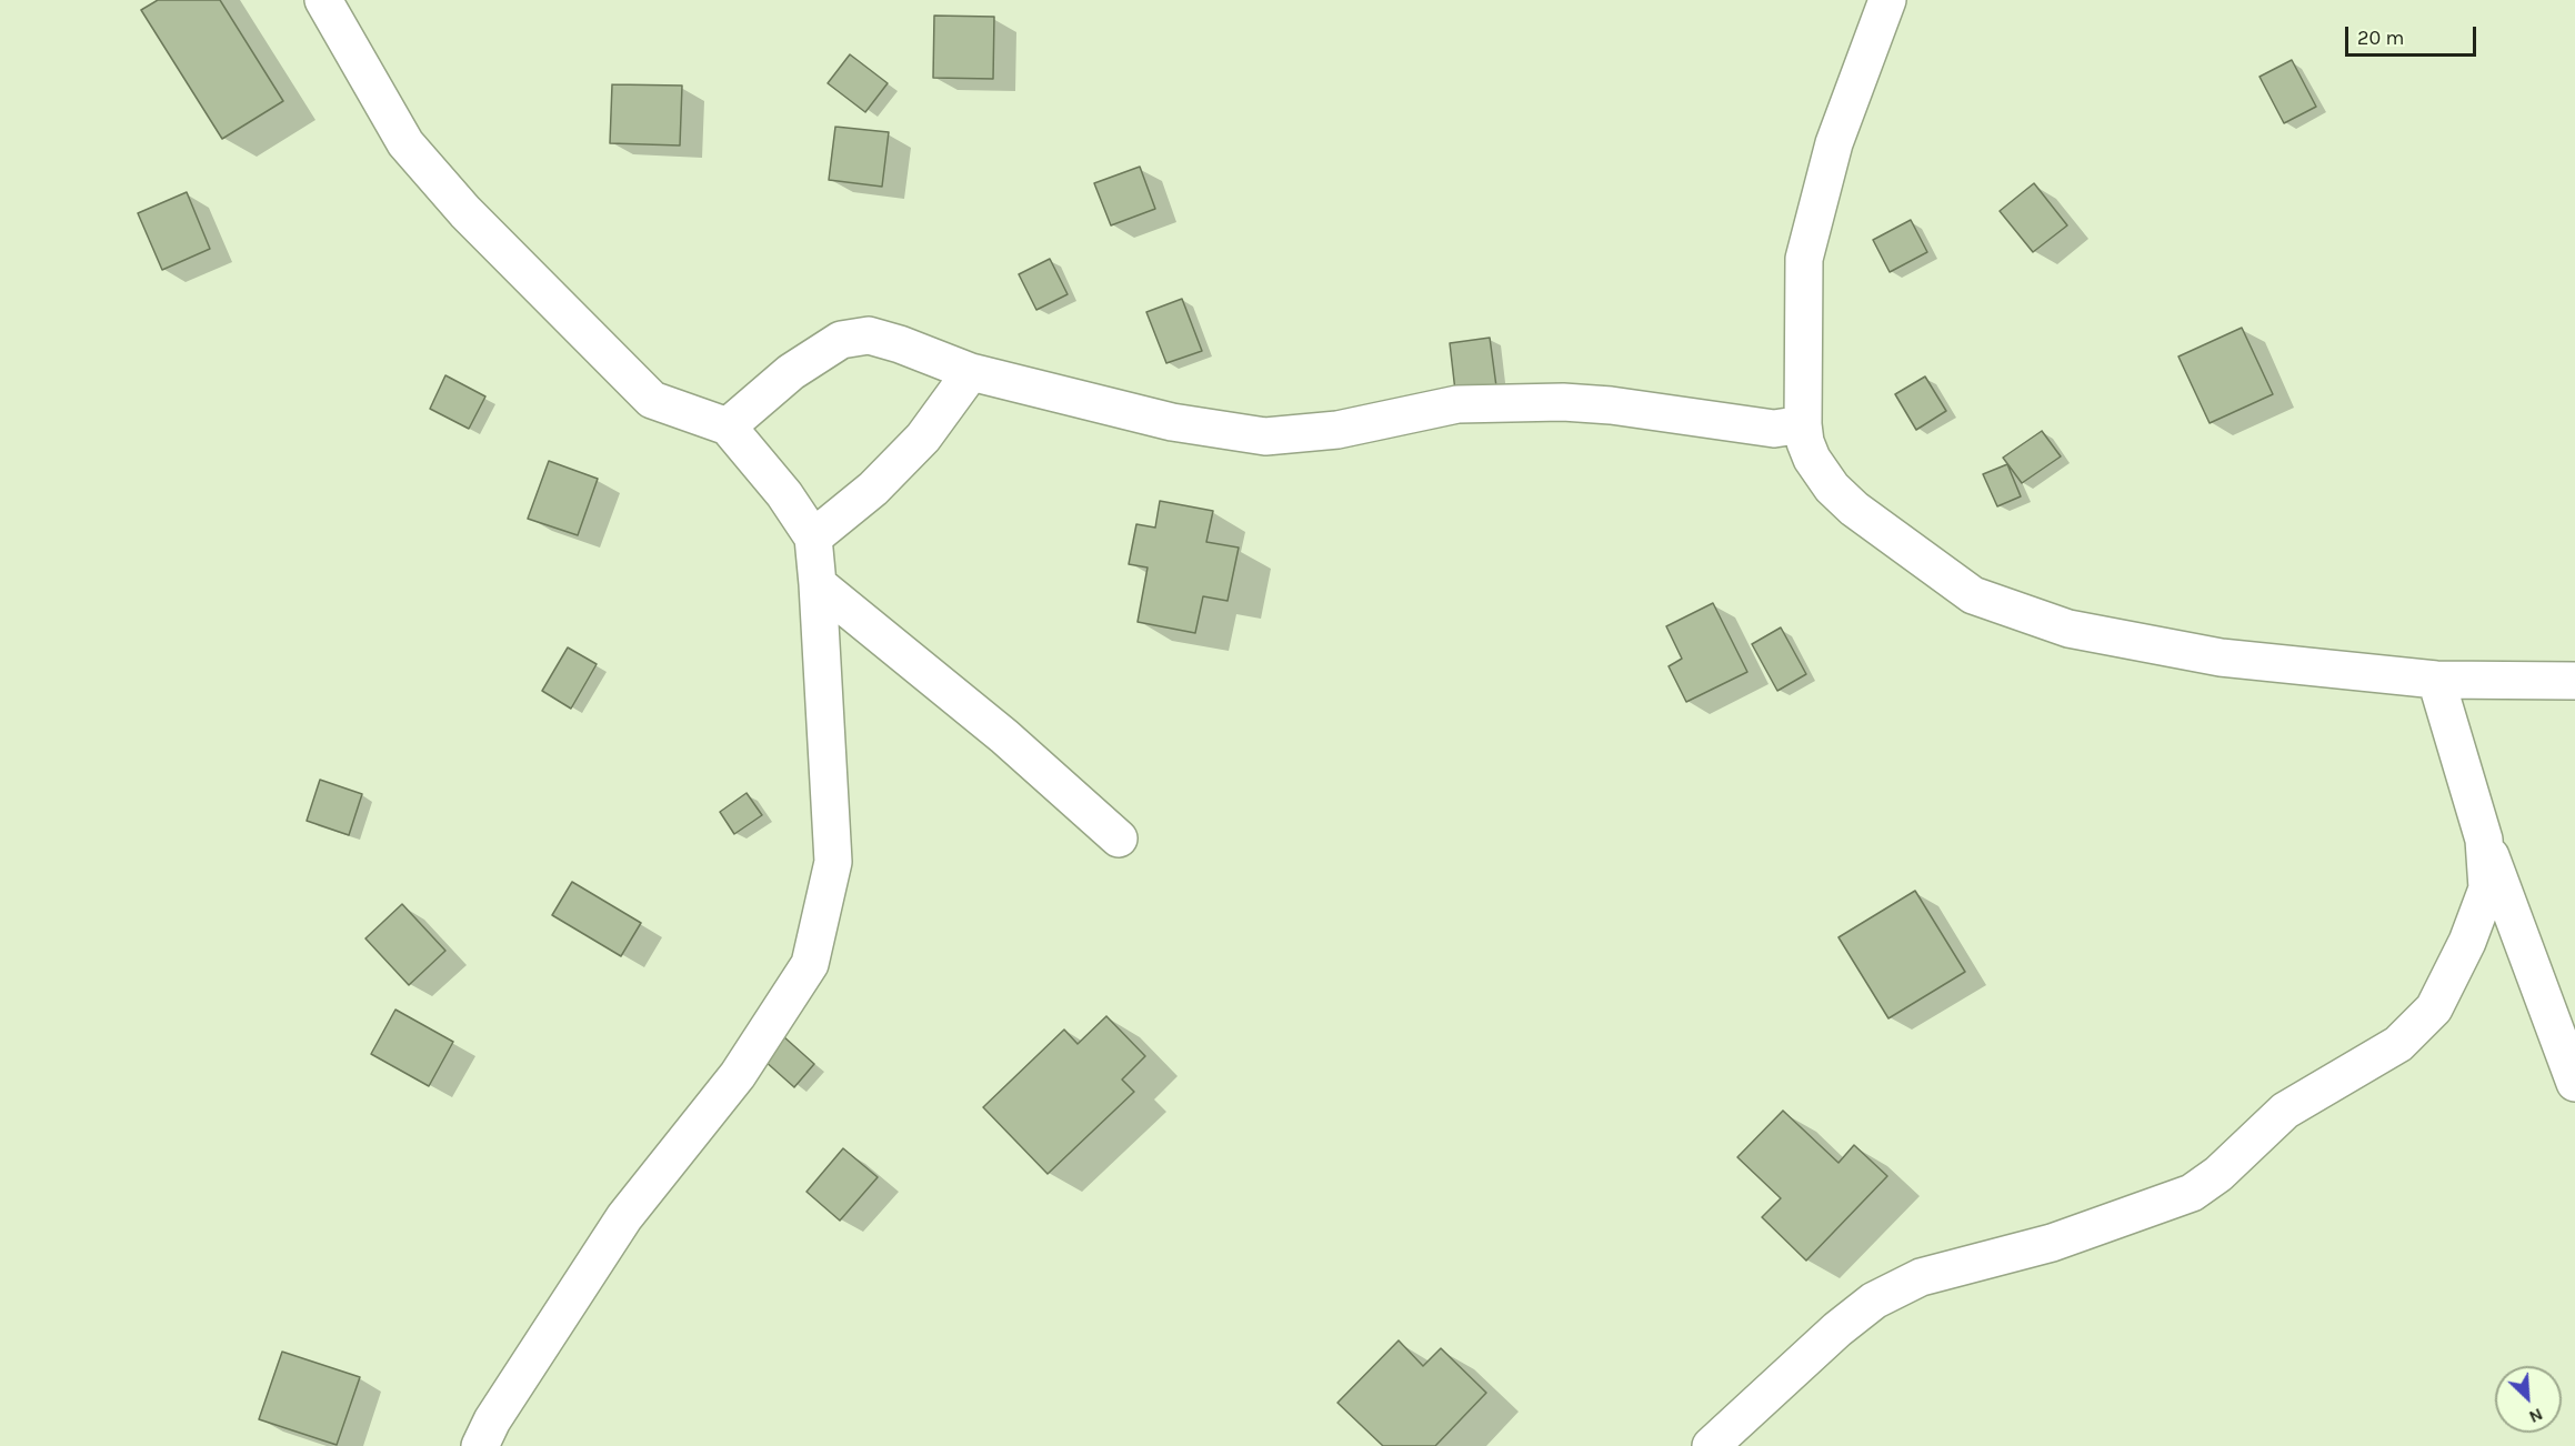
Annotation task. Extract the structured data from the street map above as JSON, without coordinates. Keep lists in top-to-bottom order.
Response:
{
  "scale_bar": "20 m",
  "north": "bottom right"
}
